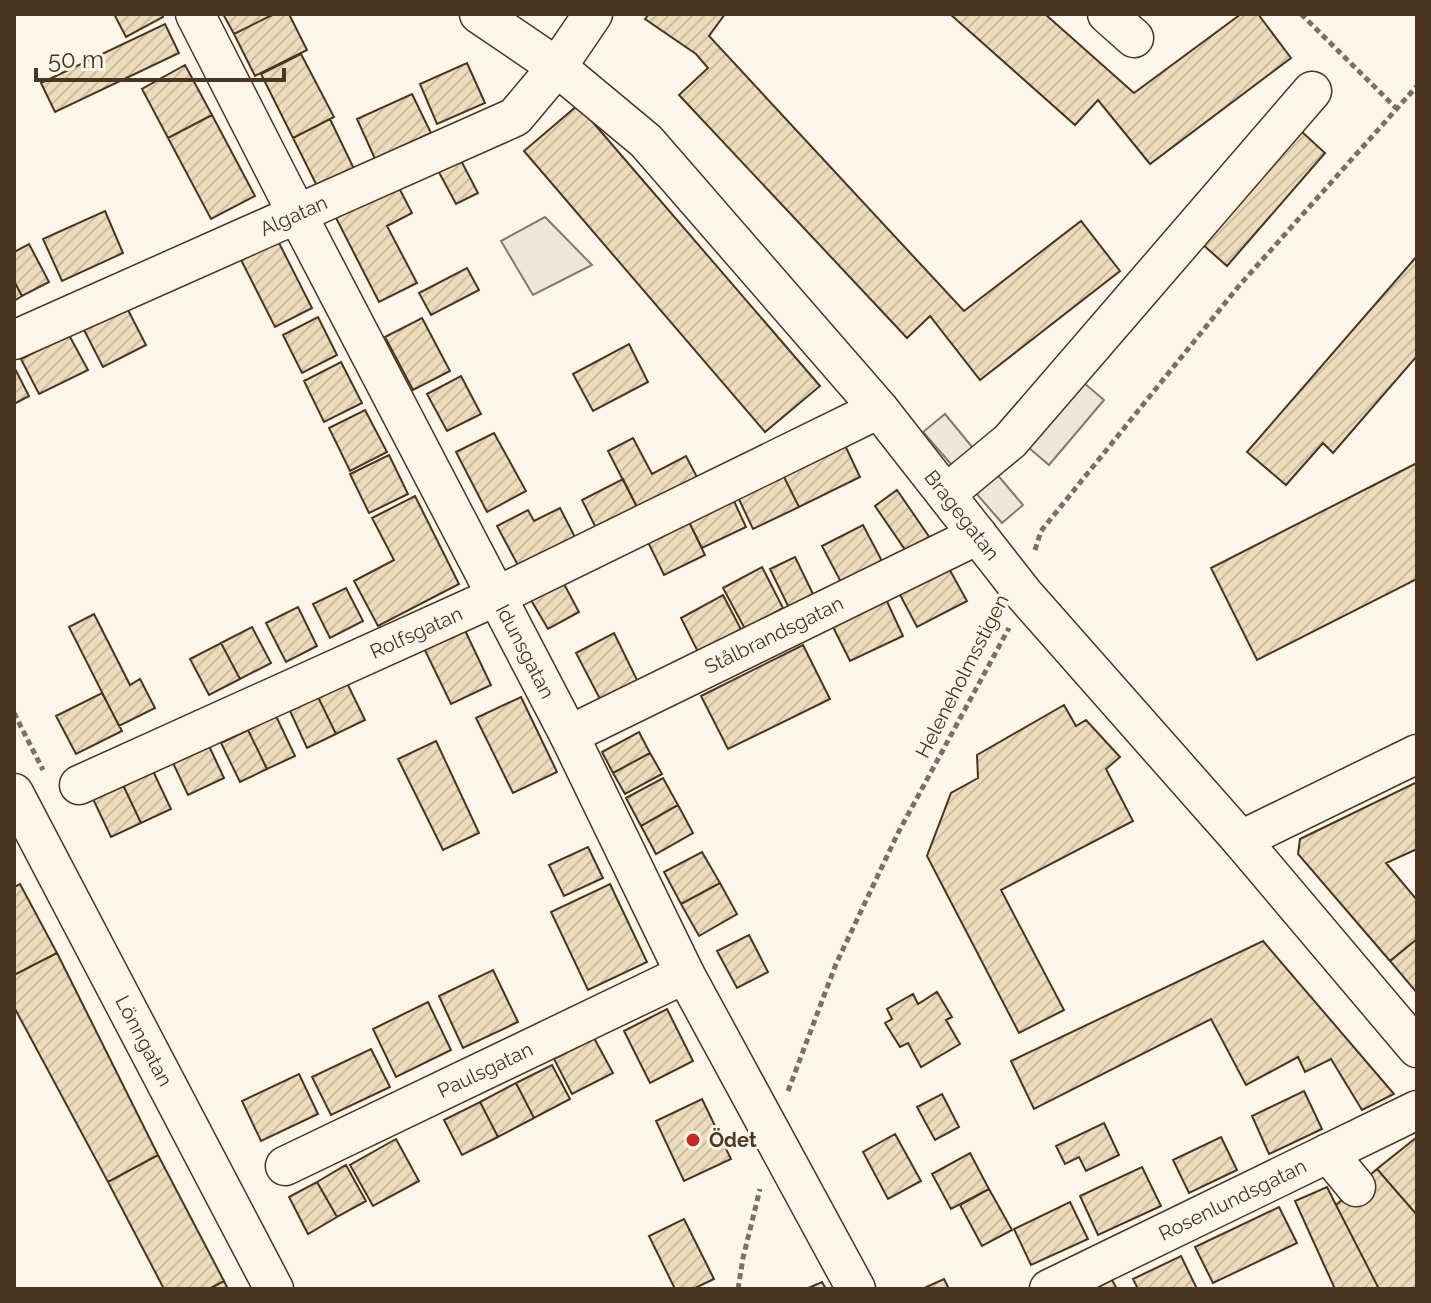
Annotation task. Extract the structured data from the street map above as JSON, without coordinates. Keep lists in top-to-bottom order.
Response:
{
  "streets": {
    "street": [
      "Algatan",
      "Bragegatan",
      "Rolfsgatan",
      "Stålbrandsgatan",
      "Idunsgatan",
      "Lönngatan",
      "Paulsgatan",
      "Rosenlundsgatan"
    ],
    "path": ["Heleneholmsstigen"]
  },
  "crossings": [
    ["Algatan", "Bragegatan"],
    ["Algatan", "Idunsgatan"],
    ["Bragegatan", "Rolfsgatan"],
    ["Bragegatan", "Stålbrandsgatan"],
    ["Bragegatan", "Heleneholmsstigen"],
    ["Rolfsgatan", "Idunsgatan"],
    ["Rolfsgatan", "Lönngatan"],
    ["Stålbrandsgatan", "Idunsgatan"],
    ["Idunsgatan", "Heleneholmsstigen"],
    ["Idunsgatan", "Paulsgatan"]
  ],
  "places": ["Ödet"],
  "scale_bar": "50 m"
}
